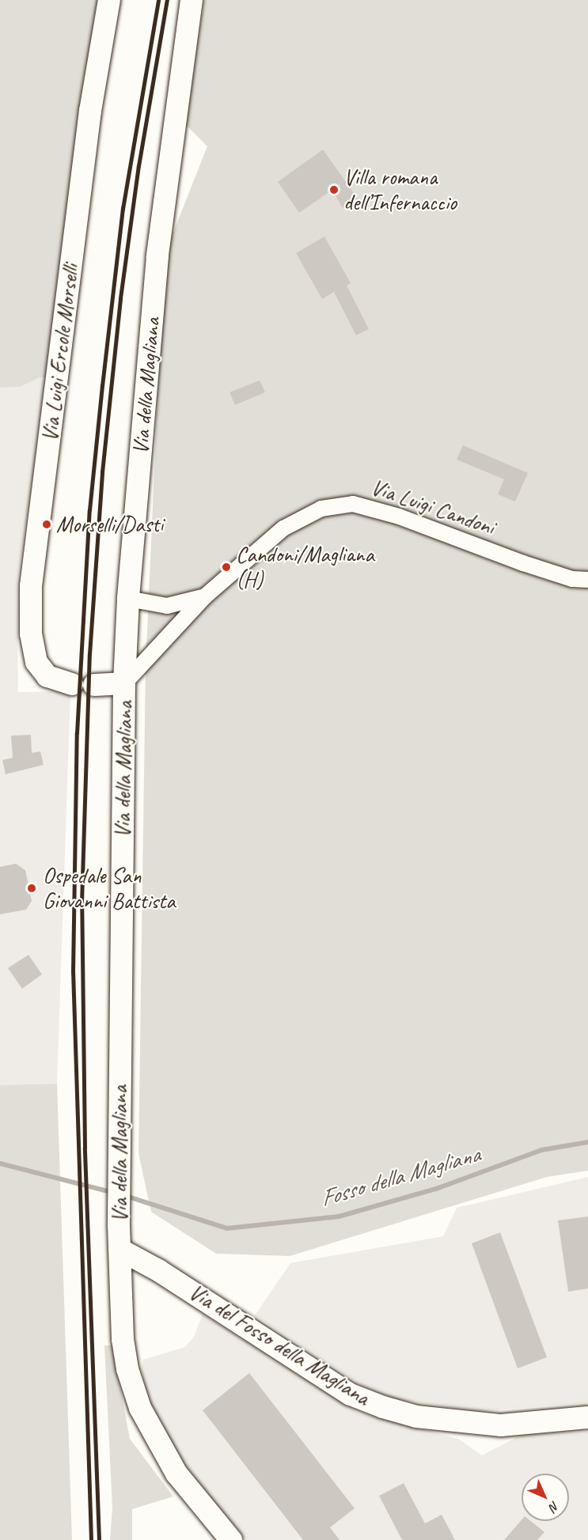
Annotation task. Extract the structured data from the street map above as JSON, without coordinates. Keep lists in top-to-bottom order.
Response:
{
  "streets": {
    "main road": ["Via Luigi Ercole Morselli", "Via della Magliana", "Via del Fosso della Magliana"],
    "street": ["Via Luigi Candoni"]
  },
  "crossings": [
    ["Via Luigi Ercole Morselli", "Via della Magliana"],
    ["Via Luigi Ercole Morselli", "Via Luigi Candoni"],
    ["Via della Magliana", "Via Luigi Candoni"],
    ["Via della Magliana", "Via del Fosso della Magliana"]
  ],
  "water": ["Fosso della Magliana"],
  "places": [
    "Villa romana dell’Infernaccio",
    "Morselli/Dasti",
    "Candoni/Magliana (H)",
    "Ospedale San Giovanni Battista"
  ],
  "north": "bottom right"
}
